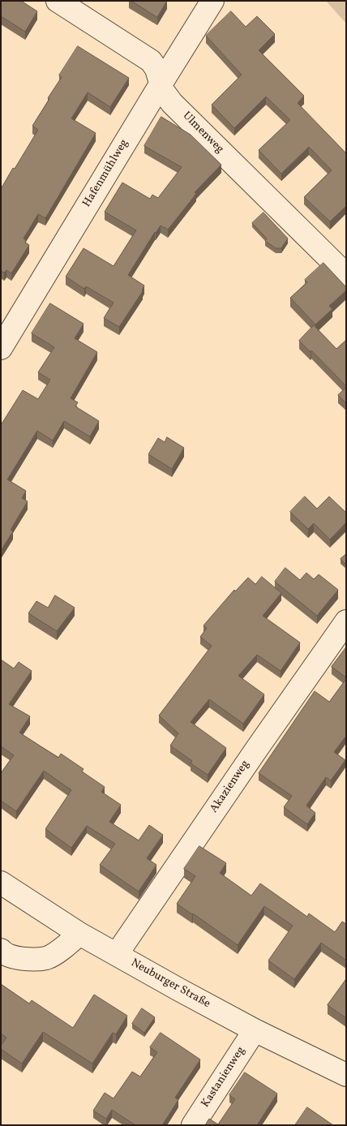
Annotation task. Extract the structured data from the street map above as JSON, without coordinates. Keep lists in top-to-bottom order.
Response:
{
  "streets": {
    "street": [
      "Ulmenweg",
      "Hafenmühlweg",
      "Akazienweg",
      "Neuburger Straße",
      "Kastanienweg"
    ]
  },
  "crossings": [
    ["Ulmenweg", "Hafenmühlweg"],
    ["Akazienweg", "Neuburger Straße"],
    ["Neuburger Straße", "Kastanienweg"]
  ]
}
